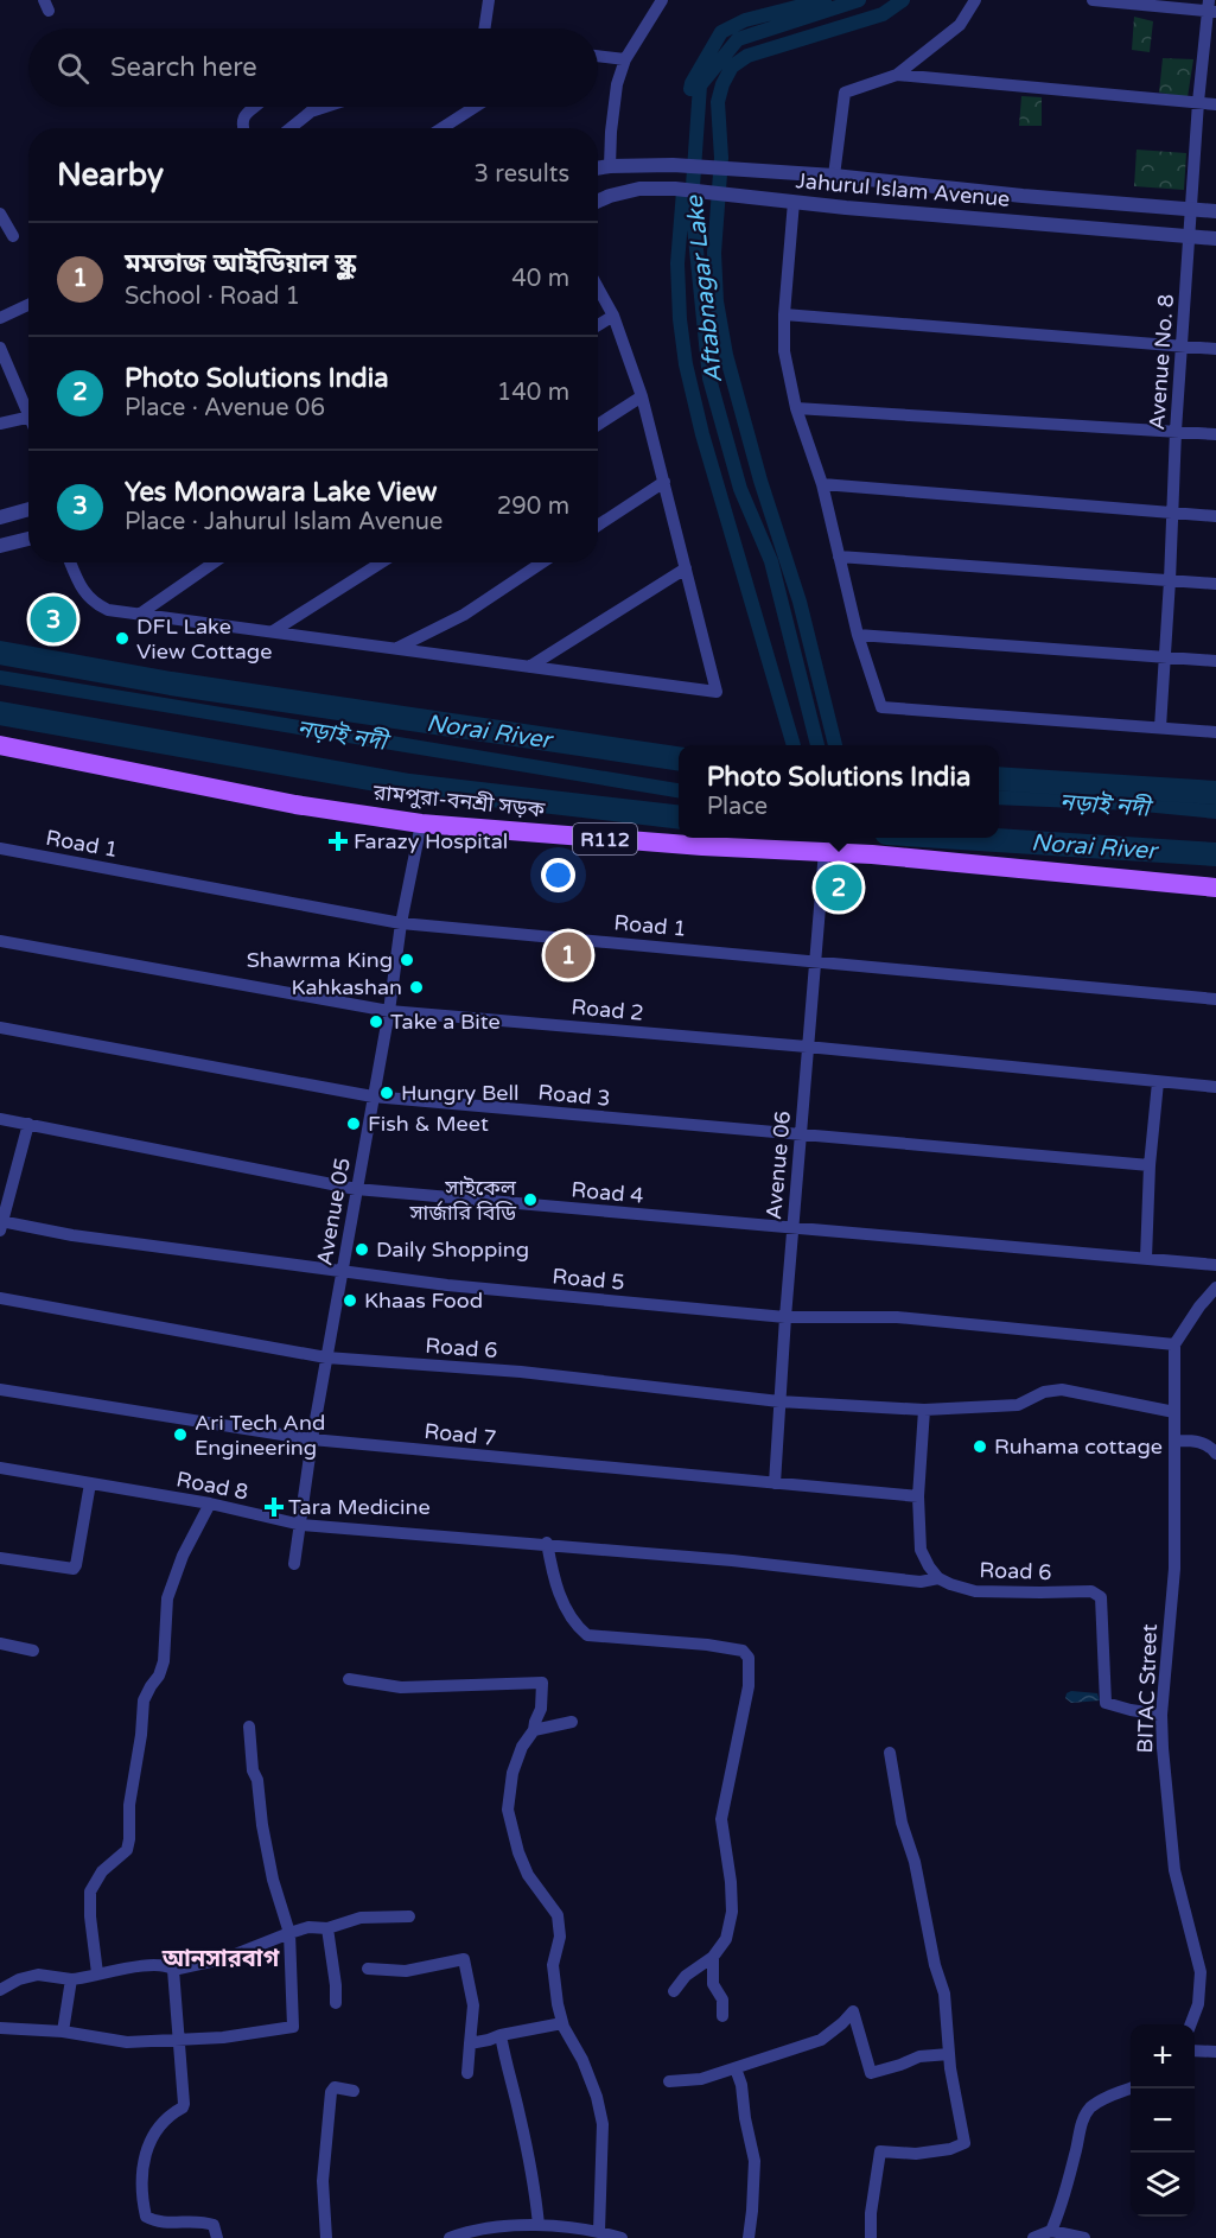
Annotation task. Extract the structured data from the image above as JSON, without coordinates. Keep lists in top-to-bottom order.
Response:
{
  "streets": {
    "main road": ["রামপুরা-বনশ্রী সড়ক", "R112"],
    "street": [
      "Jahurul Islam Avenue",
      "Avenue No. 8",
      "Road 1",
      "Road 2",
      "Road 3",
      "Avenue 06",
      "Road 4",
      "Avenue 05",
      "Road 5",
      "Road 6",
      "Road 7",
      "Road 8",
      "BITAC Street"
    ]
  },
  "crossings": [
    ["Jahurul Islam Avenue", "Avenue No. 8"],
    ["রামপুরা-বনশ্রী সড়ক", "Avenue 06"],
    ["রামপুরা-বনশ্রী সড়ক", "Avenue 05"],
    ["Road 1", "Avenue 06"],
    ["Road 1", "Avenue 05"],
    ["Road 2", "Avenue 06"],
    ["Road 2", "Avenue 05"],
    ["Road 3", "Avenue 06"],
    ["Road 3", "Avenue 05"],
    ["Avenue 06", "Road 4"],
    ["Avenue 06", "Road 5"],
    ["Avenue 06", "Road 6"],
    ["Avenue 06", "Road 7"],
    ["Road 4", "Avenue 05"],
    ["Avenue 05", "Road 5"],
    ["Avenue 05", "Road 6"],
    ["Avenue 05", "Road 7"],
    ["Avenue 05", "Road 8"],
    ["Road 5", "BITAC Street"],
    ["Road 6", "Road 8"],
    ["Road 6", "BITAC Street"]
  ],
  "districts": ["আনসারবাগ"],
  "water": ["Aftabnagar Lake", "Norai River", "নড়াই নদী"],
  "places": {
    "other": [
      "DFL Lake View Cottage",
      "Shawrma King",
      "Kahkashan",
      "Take a Bite",
      "Hungry Bell",
      "Fish & Meet",
      "সাইকেল সার্জারি বিডি",
      "Daily Shopping",
      "Khaas Food",
      "Ari Tech And Engineering",
      "Ruhama cottage"
    ],
    "health": ["Farazy Hospital", "Tara Medicine"]
  },
  "page": {
    "search": "Search here",
    "heading": ["Nearby", "3 results"],
    "list": [
      {
        "mark": "1",
        "name": "মমতাজ আইডিয়াল স্কুল",
        "note": "School · Road 1",
        "value": "40 m"
      },
      {
        "mark": "2",
        "name": "Photo Solutions India",
        "note": "Place · Avenue 06",
        "value": "140 m"
      },
      {
        "mark": "3",
        "name": "Yes Monowara Lake View",
        "note": "Place · Jahurul Islam Avenue",
        "value": "290 m"
      }
    ],
    "pins": ["3", "2", "1"],
    "popup": ["Photo Solutions India", "Place"],
    "map_buttons": ["+", "−"]
  }
}
